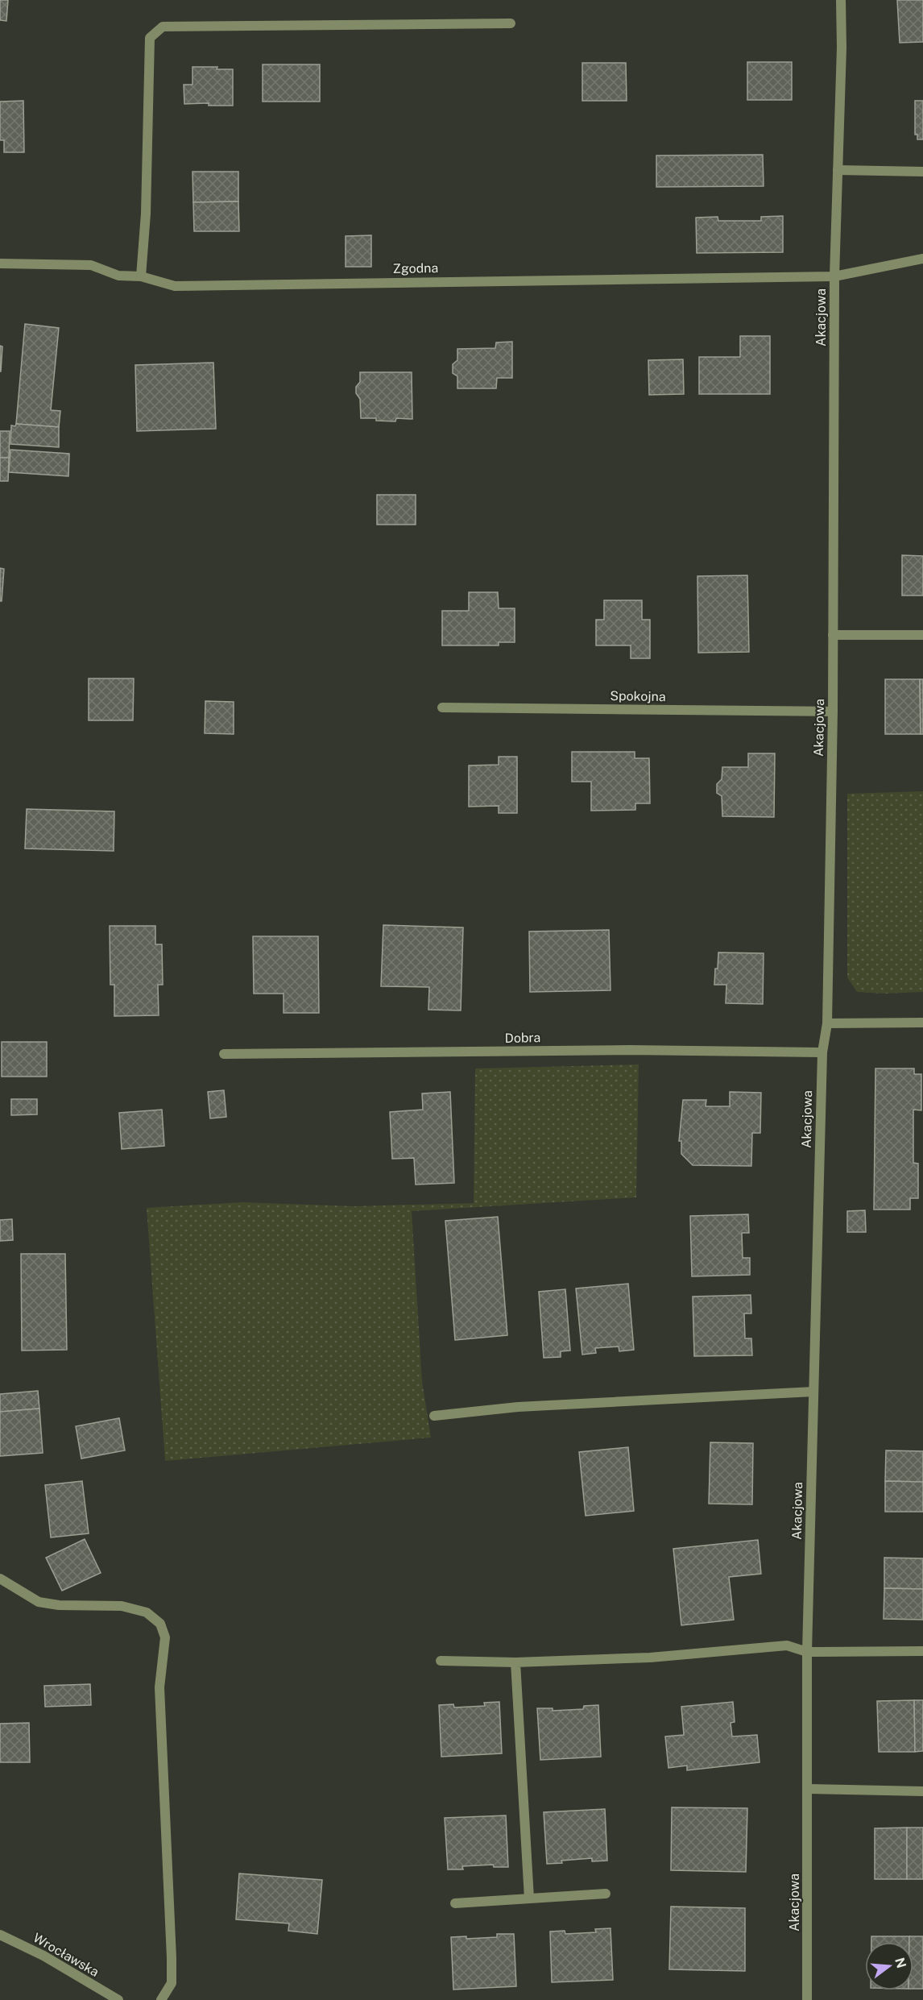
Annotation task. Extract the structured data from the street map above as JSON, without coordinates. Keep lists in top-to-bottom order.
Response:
{
  "streets": {
    "street": [
      "Zgodna",
      "Akacjowa",
      "Spokojna",
      "Dobra",
      "Wrocławska"
    ]
  },
  "crossings": [
    ["Zgodna", "Akacjowa"],
    ["Akacjowa", "Spokojna"],
    ["Akacjowa", "Dobra"]
  ],
  "north": "right"
}
